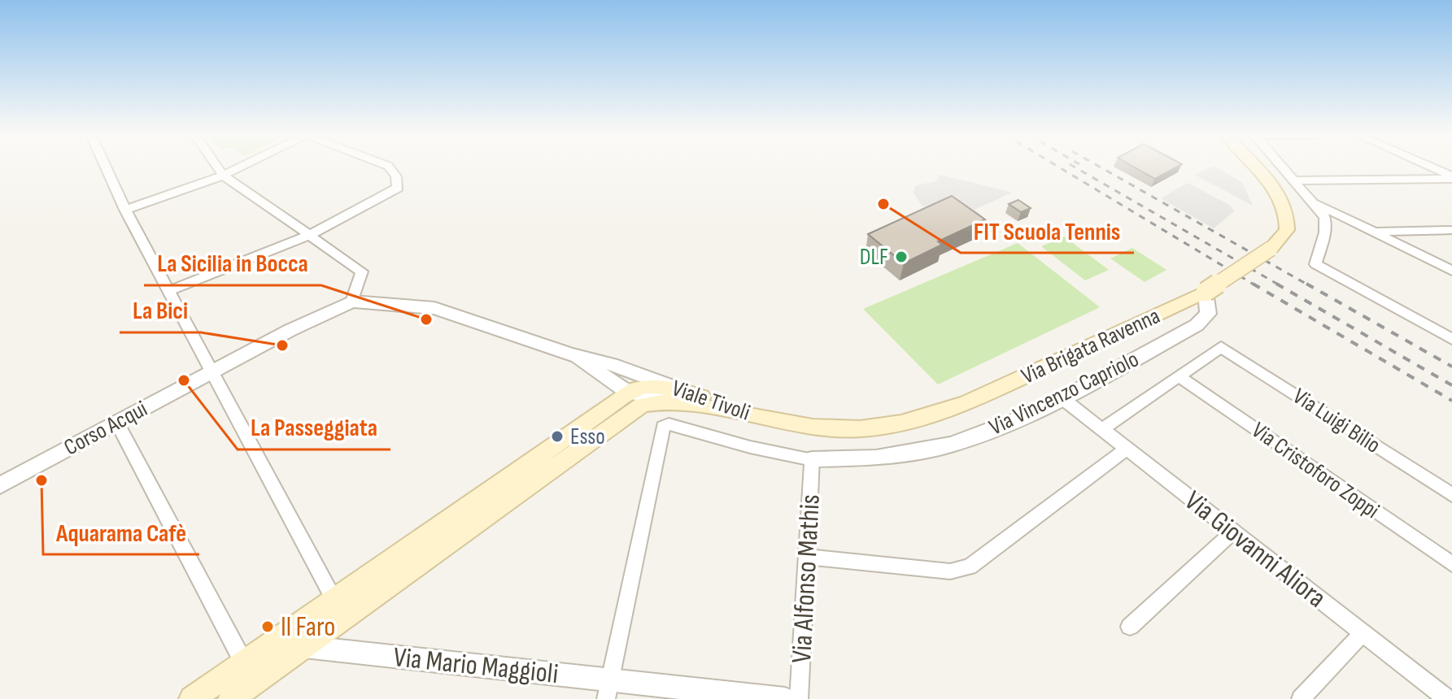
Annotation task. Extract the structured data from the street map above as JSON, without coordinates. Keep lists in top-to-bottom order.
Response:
{
  "streets": {
    "main road": ["Via Brigata Ravenna", "Viale Tivoli"],
    "street": [
      "Via Vincenzo Capriolo",
      "Via Luigi Bilio",
      "Corso Acqui",
      "Via Cristoforo Zoppi",
      "Via Giovanni Aliora",
      "Via Alfonso Mathis",
      "Via Mario Maggioli"
    ]
  },
  "crossings": [
    ["Via Brigata Ravenna", "Via Vincenzo Capriolo"],
    ["Via Brigata Ravenna", "Viale Tivoli"],
    ["Via Vincenzo Capriolo", "Via Luigi Bilio"],
    ["Via Vincenzo Capriolo", "Via Cristoforo Zoppi"],
    ["Via Vincenzo Capriolo", "Via Giovanni Aliora"],
    ["Via Vincenzo Capriolo", "Via Alfonso Mathis"],
    ["Via Vincenzo Capriolo", "Via Mario Maggioli"],
    ["Viale Tivoli", "Via Mario Maggioli"]
  ],
  "places": [
    "FIT Scuola Tennis",
    "DLF",
    "La Sicilia in Bocca",
    "La Bici",
    "La Passeggiata",
    "Esso",
    "Aquarama Cafè",
    "Il Faro"
  ]
}
